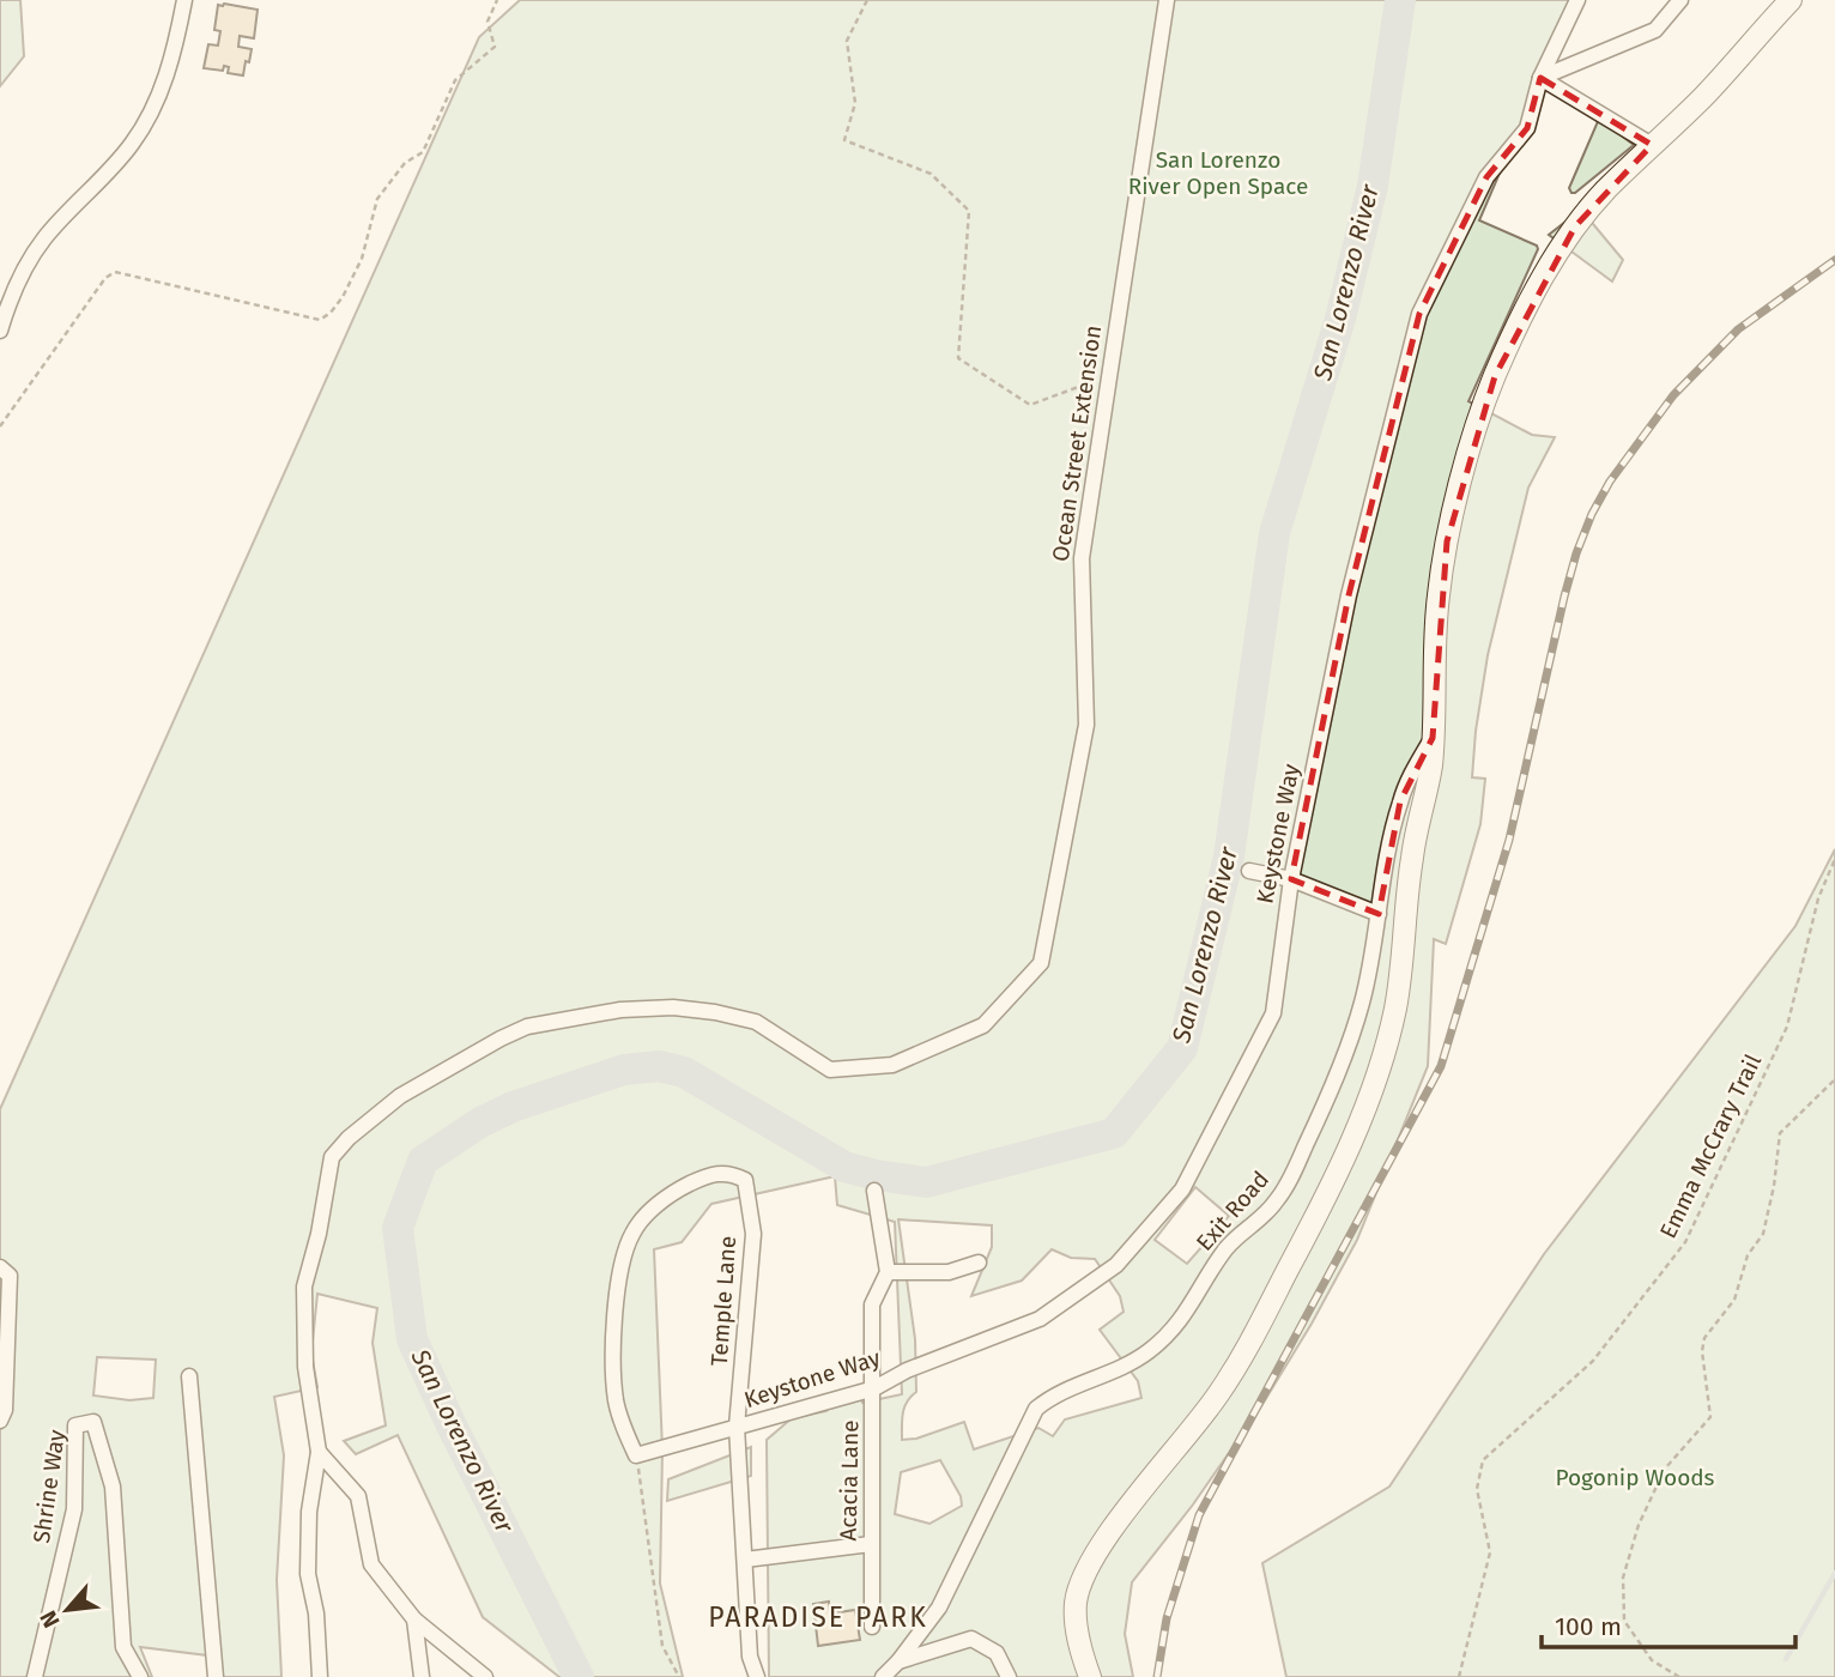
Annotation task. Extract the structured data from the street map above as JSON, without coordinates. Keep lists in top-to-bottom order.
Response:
{
  "streets": {
    "street": [
      "Ocean Street Extension",
      "Keystone Way",
      "Exit Road",
      "Temple Lane",
      "Acacia Lane",
      "Shrine Way"
    ],
    "path": ["Emma McCrary Trail"]
  },
  "crossings": [
    ["Keystone Way", "Temple Lane"],
    ["Keystone Way", "Acacia Lane"]
  ],
  "districts": ["PARADISE PARK"],
  "water": ["San Lorenzo River"],
  "parks": ["San Lorenzo River Open Space", "Pogonip Woods"],
  "scale_bar": "100 m",
  "north": "bottom left"
}
